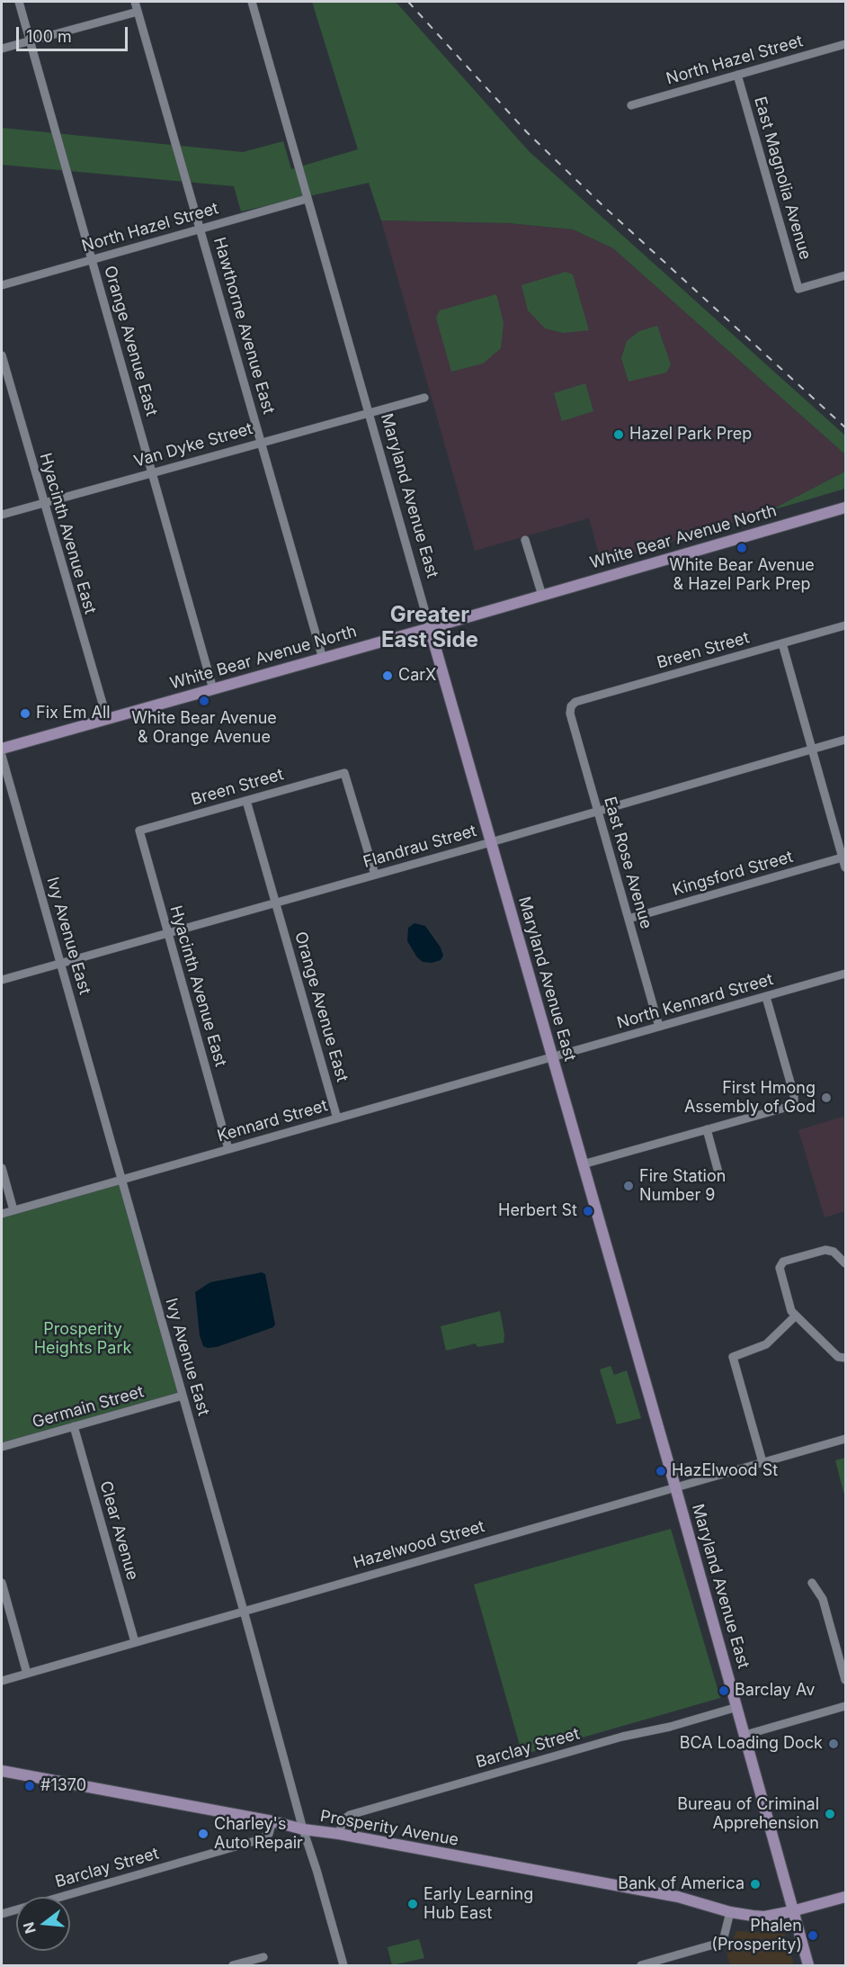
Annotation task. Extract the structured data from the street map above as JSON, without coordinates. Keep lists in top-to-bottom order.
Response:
{
  "streets": {
    "main road": ["Maryland Avenue East", "White Bear Avenue North", "Prosperity Avenue"],
    "street": [
      "North Hazel Street",
      "East Magnolia Avenue",
      "Hawthorne Avenue East",
      "Orange Avenue East",
      "Van Dyke Street",
      "Hyacinth Avenue East",
      "Breen Street",
      "Flandrau Street",
      "East Rose Avenue",
      "Kingsford Street",
      "Ivy Avenue East",
      "North Kennard Street",
      "Kennard Street",
      "Germain Street",
      "Clear Avenue",
      "Hazelwood Street",
      "Barclay Street"
    ]
  },
  "crossings": [
    ["North Hazel Street", "East Magnolia Avenue"],
    ["North Hazel Street", "Hawthorne Avenue East"],
    ["North Hazel Street", "Orange Avenue East"],
    ["North Hazel Street", "Maryland Avenue East"],
    ["Hawthorne Avenue East", "Van Dyke Street"],
    ["Hawthorne Avenue East", "White Bear Avenue North"],
    ["Orange Avenue East", "Van Dyke Street"],
    ["Orange Avenue East", "White Bear Avenue North"],
    ["Orange Avenue East", "Breen Street"],
    ["Orange Avenue East", "Flandrau Street"],
    ["Orange Avenue East", "Kennard Street"],
    ["Van Dyke Street", "Maryland Avenue East"],
    ["Van Dyke Street", "Hyacinth Avenue East"],
    ["Maryland Avenue East", "White Bear Avenue North"],
    ["Maryland Avenue East", "Flandrau Street"],
    ["Maryland Avenue East", "North Kennard Street"],
    ["Maryland Avenue East", "Kennard Street"],
    ["Maryland Avenue East", "Hazelwood Street"],
    ["Maryland Avenue East", "Barclay Street"],
    ["Maryland Avenue East", "Prosperity Avenue"],
    ["Hyacinth Avenue East", "White Bear Avenue North"],
    ["Hyacinth Avenue East", "Breen Street"],
    ["Hyacinth Avenue East", "Flandrau Street"],
    ["Hyacinth Avenue East", "Kennard Street"],
    ["Breen Street", "Flandrau Street"],
    ["Breen Street", "East Rose Avenue"],
    ["Flandrau Street", "East Rose Avenue"],
    ["Flandrau Street", "Ivy Avenue East"],
    ["East Rose Avenue", "Kingsford Street"],
    ["East Rose Avenue", "North Kennard Street"],
    ["Ivy Avenue East", "Kennard Street"],
    ["Ivy Avenue East", "Germain Street"],
    ["Ivy Avenue East", "Hazelwood Street"],
    ["Ivy Avenue East", "Prosperity Avenue"],
    ["North Kennard Street", "Kennard Street"],
    ["Germain Street", "Clear Avenue"],
    ["Clear Avenue", "Hazelwood Street"],
    ["Barclay Street", "Prosperity Avenue"]
  ],
  "districts": ["Greater East Side"],
  "parks": ["Prosperity Heights Park"],
  "places": [
    "Hazel Park Prep",
    "White Bear Avenue & Hazel Park Prep",
    "CarX",
    "White Bear Avenue & Orange Avenue",
    "Fix Em All",
    "First Hmong Assembly of God",
    "Fire Station Number 9",
    "Herbert St",
    "HazElwood St",
    "Barclay Av",
    "BCA Loading Dock",
    "#1370",
    "Bureau of Criminal Apprehension",
    "Charley's Auto Repair",
    "Bank of America",
    "Early Learning Hub East",
    "Phalen (Prosperity)"
  ],
  "scale_bar": "100 m",
  "north": "left"
}
